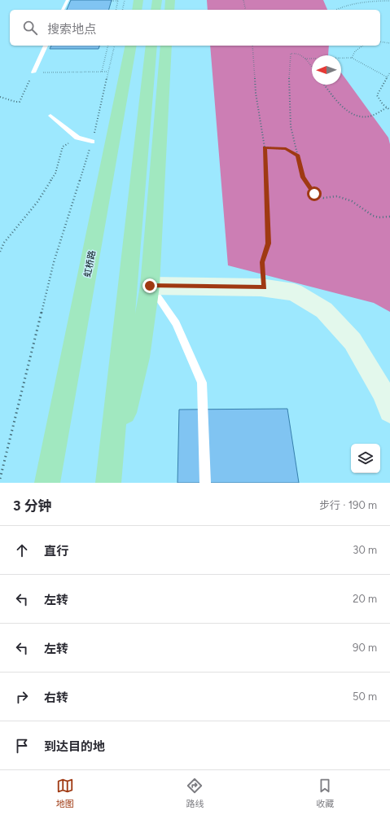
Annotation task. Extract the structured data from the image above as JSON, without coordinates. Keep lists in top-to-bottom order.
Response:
{
  "streets": {
    "highway": ["虹桥路"]
  },
  "north": "left",
  "page": {
    "search": "搜索地点",
    "heading": ["3 分钟", "步行 · 190 m"],
    "list": [
      ["直行", "30 m"],
      ["左转", "20 m"],
      ["左转", "90 m"],
      ["右转", "50 m"],
      "到达目的地"
    ],
    "nav": ["地图", "路线", "收藏"]
  }
}
